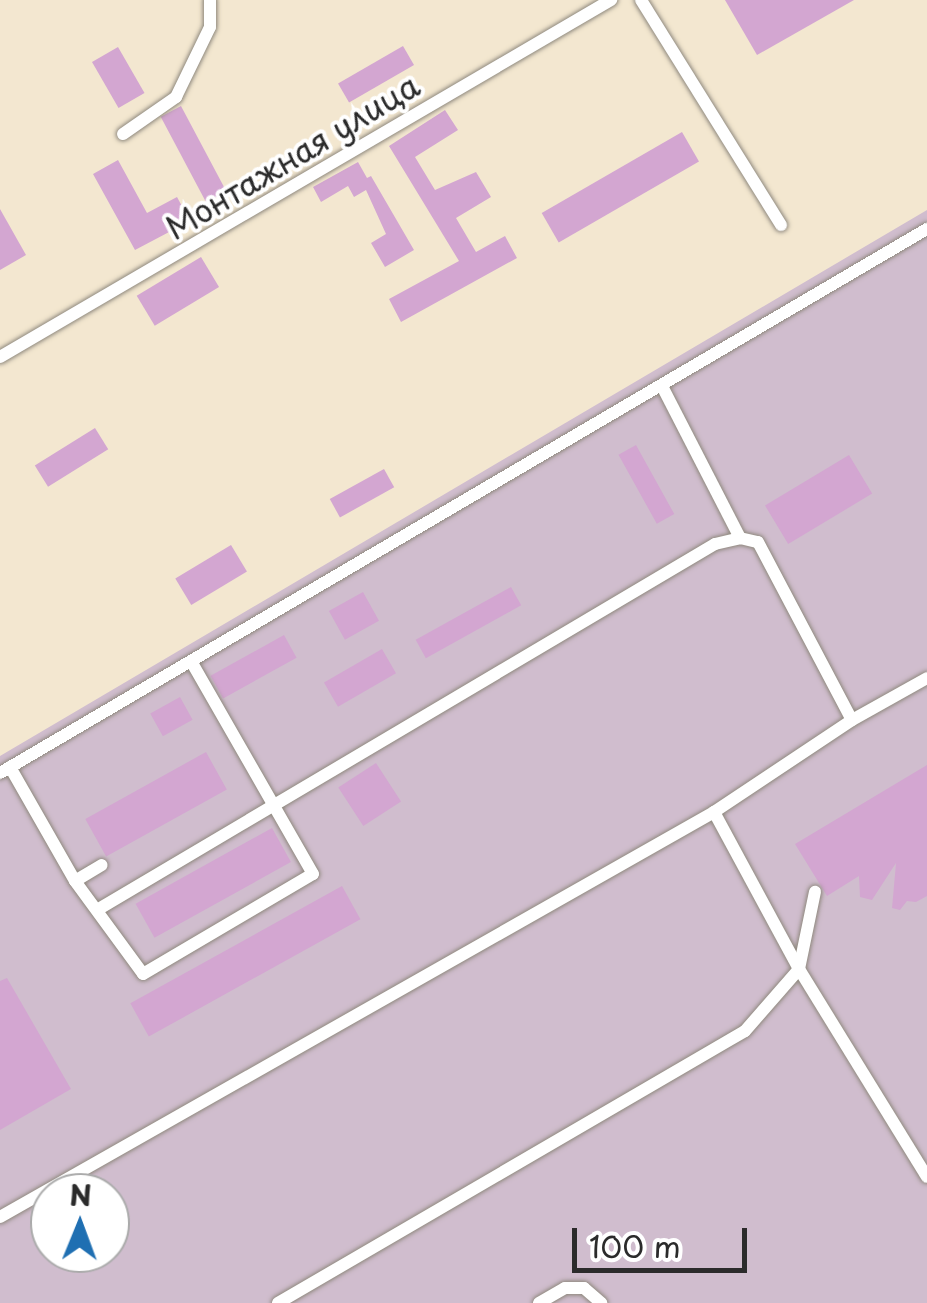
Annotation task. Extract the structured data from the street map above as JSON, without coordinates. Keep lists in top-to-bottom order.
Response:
{
  "streets": {
    "street": ["Монтажная улица"]
  },
  "scale_bar": "100 m",
  "north": "top"
}
